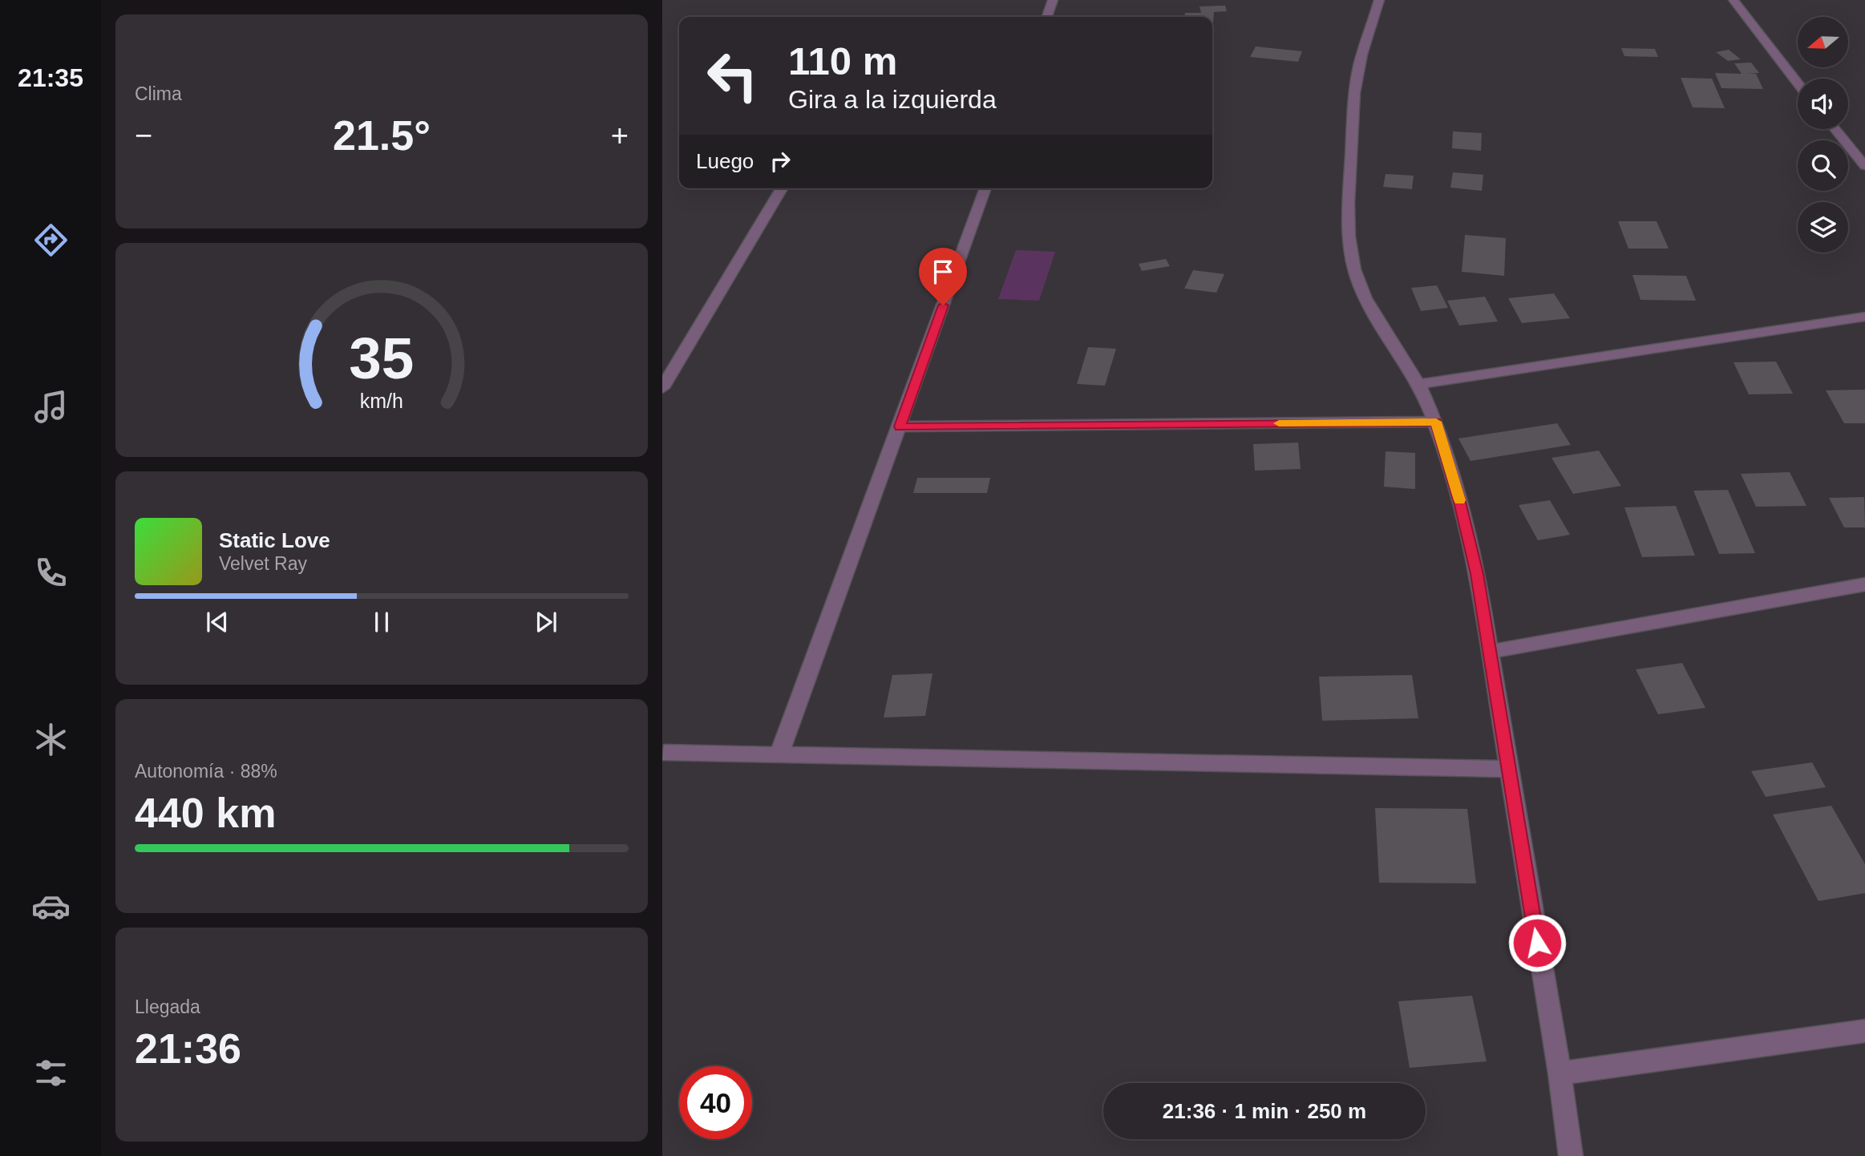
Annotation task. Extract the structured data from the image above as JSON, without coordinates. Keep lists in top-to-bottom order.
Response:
{
  "north": "left",
  "page": {
    "tabs": "21:35",
    "tile": [
      "Clima",
      ["Autonomía · 88%", "440 km"],
      ["Llegada", "21:36"]
    ],
    "turn": ["110 m", "Gira a la izquierda"],
    "heat": ["−", "21.5°", "+"],
    "then": "Luego",
    "song": ["Static Love", "Velvet Ray"],
    "limit": "40",
    "trip": "21:36 · 1 min · 250 m",
    "gauge": ["35", "km/h"]
  }
}
